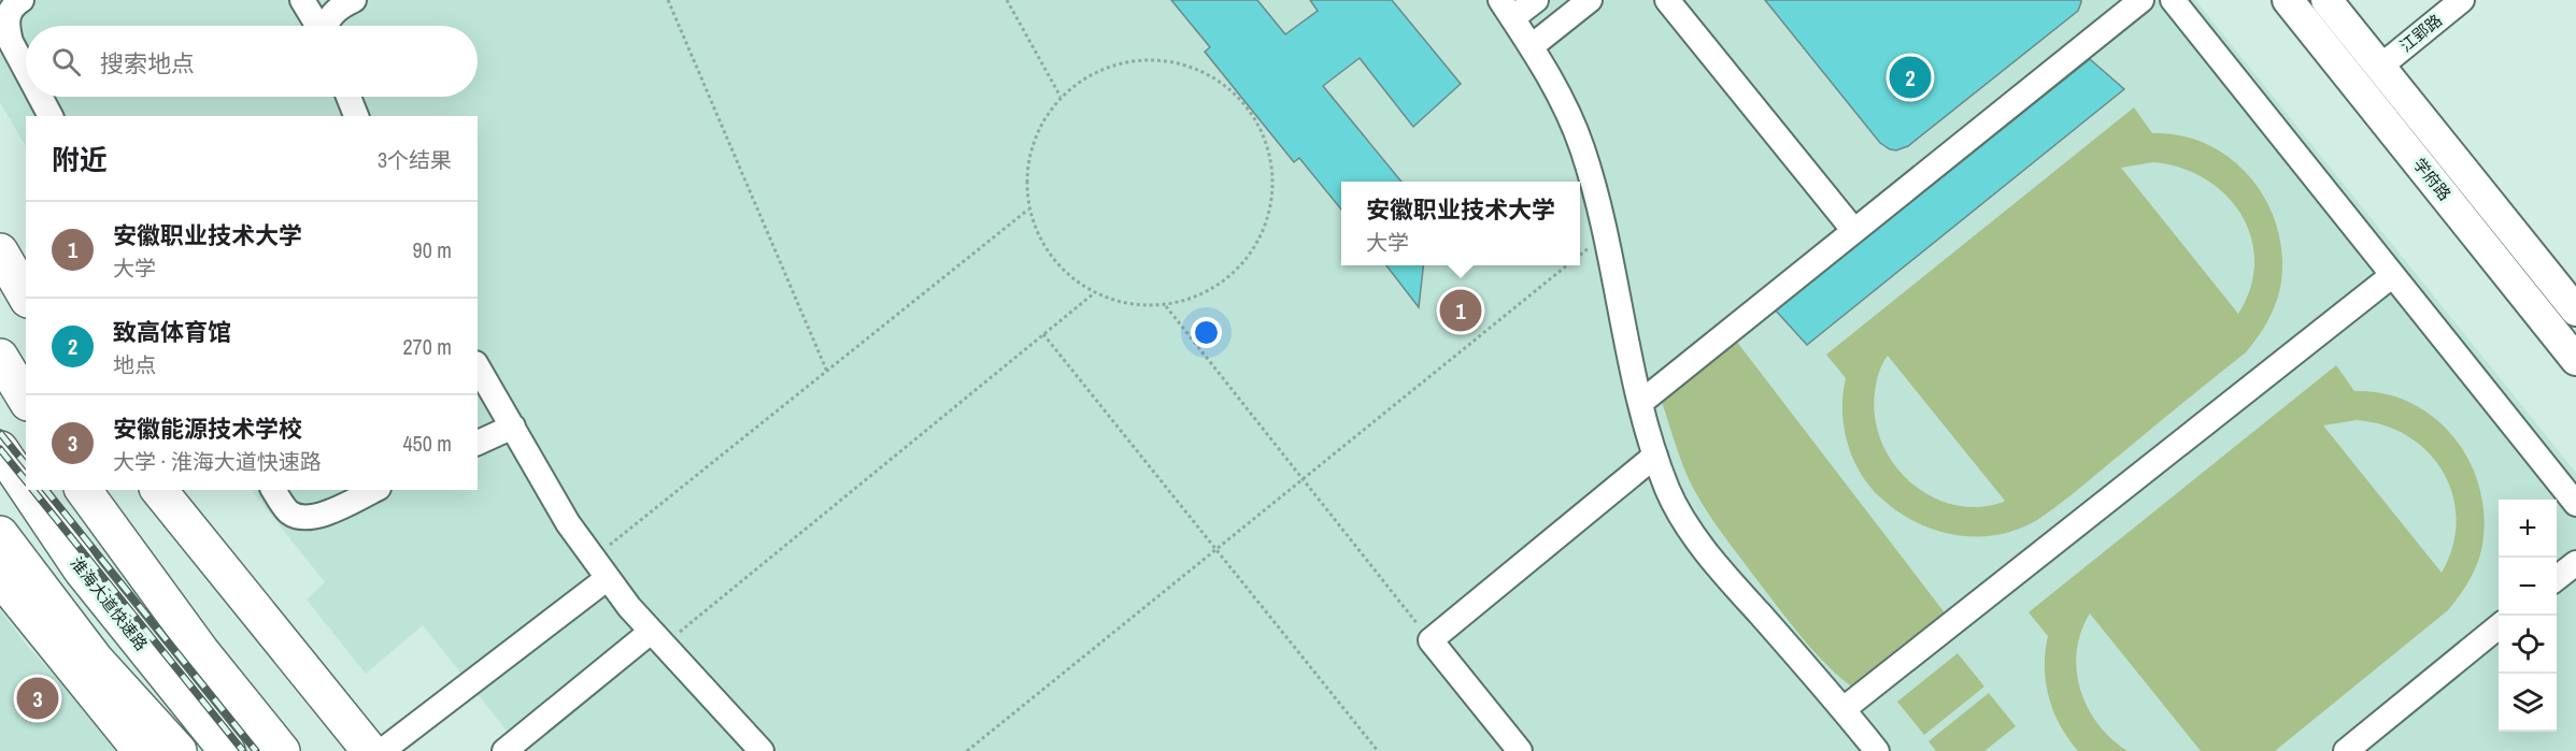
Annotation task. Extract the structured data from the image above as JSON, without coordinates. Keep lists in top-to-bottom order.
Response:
{
  "streets": {
    "highway": ["淮海大道快速路"],
    "main road": ["学府路"],
    "street": ["江郢路"]
  },
  "crossings": [
    ["江郢路", "学府路"]
  ],
  "page": {
    "search": "搜索地点",
    "pins": ["2", "1", "3"],
    "heading": ["附近", "3个结果"],
    "popup": ["安徽职业技术大学", "大学"],
    "list": [
      {
        "mark": "1",
        "name": "安徽职业技术大学",
        "note": "大学",
        "value": "90 m"
      },
      {
        "mark": "2",
        "name": "致高体育馆",
        "note": "地点",
        "value": "270 m"
      },
      {
        "mark": "3",
        "name": "安徽能源技术学校",
        "note": "大学 · 淮海大道快速路",
        "value": "450 m"
      }
    ],
    "map_buttons": ["+", "−"]
  }
}
